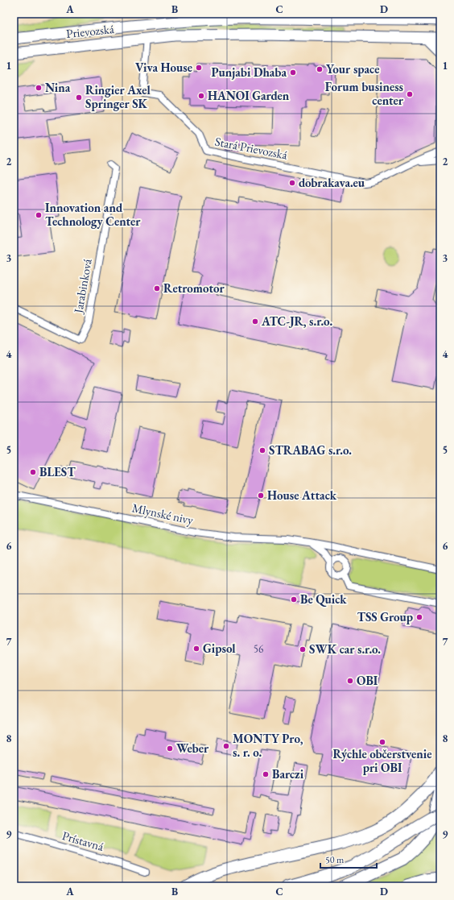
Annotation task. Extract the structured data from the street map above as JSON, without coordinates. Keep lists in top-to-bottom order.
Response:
{
  "streets": {
    "main road": ["Prievozská"],
    "street": [
      "Stará Prievozská",
      "Jarabinková",
      "Mlynské nivy",
      "Prístavná"
    ]
  },
  "crossings": [
    ["Prievozská", "Stará Prievozská"]
  ],
  "places": [
    "Viva House",
    "Your space",
    "Punjabi Dhaba",
    "Nina",
    "Forum business center",
    "HANOI Garden",
    "Ringier Axel Springer SK",
    "dobrakava.eu",
    "Innovation and Technology Center",
    "Retromotor",
    "ATC-JR, s.r.o.",
    "STRABAG s.r.o.",
    "BLEST",
    "House Attack",
    "Be Quick",
    "TSS Group",
    "Gipsol",
    "SWK car s.r.o.",
    "OBI",
    "Rýchle občerstvenie pri OBI",
    "MONTY Pro, s. r. o.",
    "Weber",
    "Barczi"
  ],
  "house_numbers": ["56"],
  "scale_bar": "50 m",
  "grid": {
    "columns": [
      "A",
      "B",
      "C",
      "D"
    ],
    "rows": [
      "1",
      "2",
      "3",
      "4",
      "5",
      "6",
      "7",
      "8",
      "9"
    ]
  }
}
